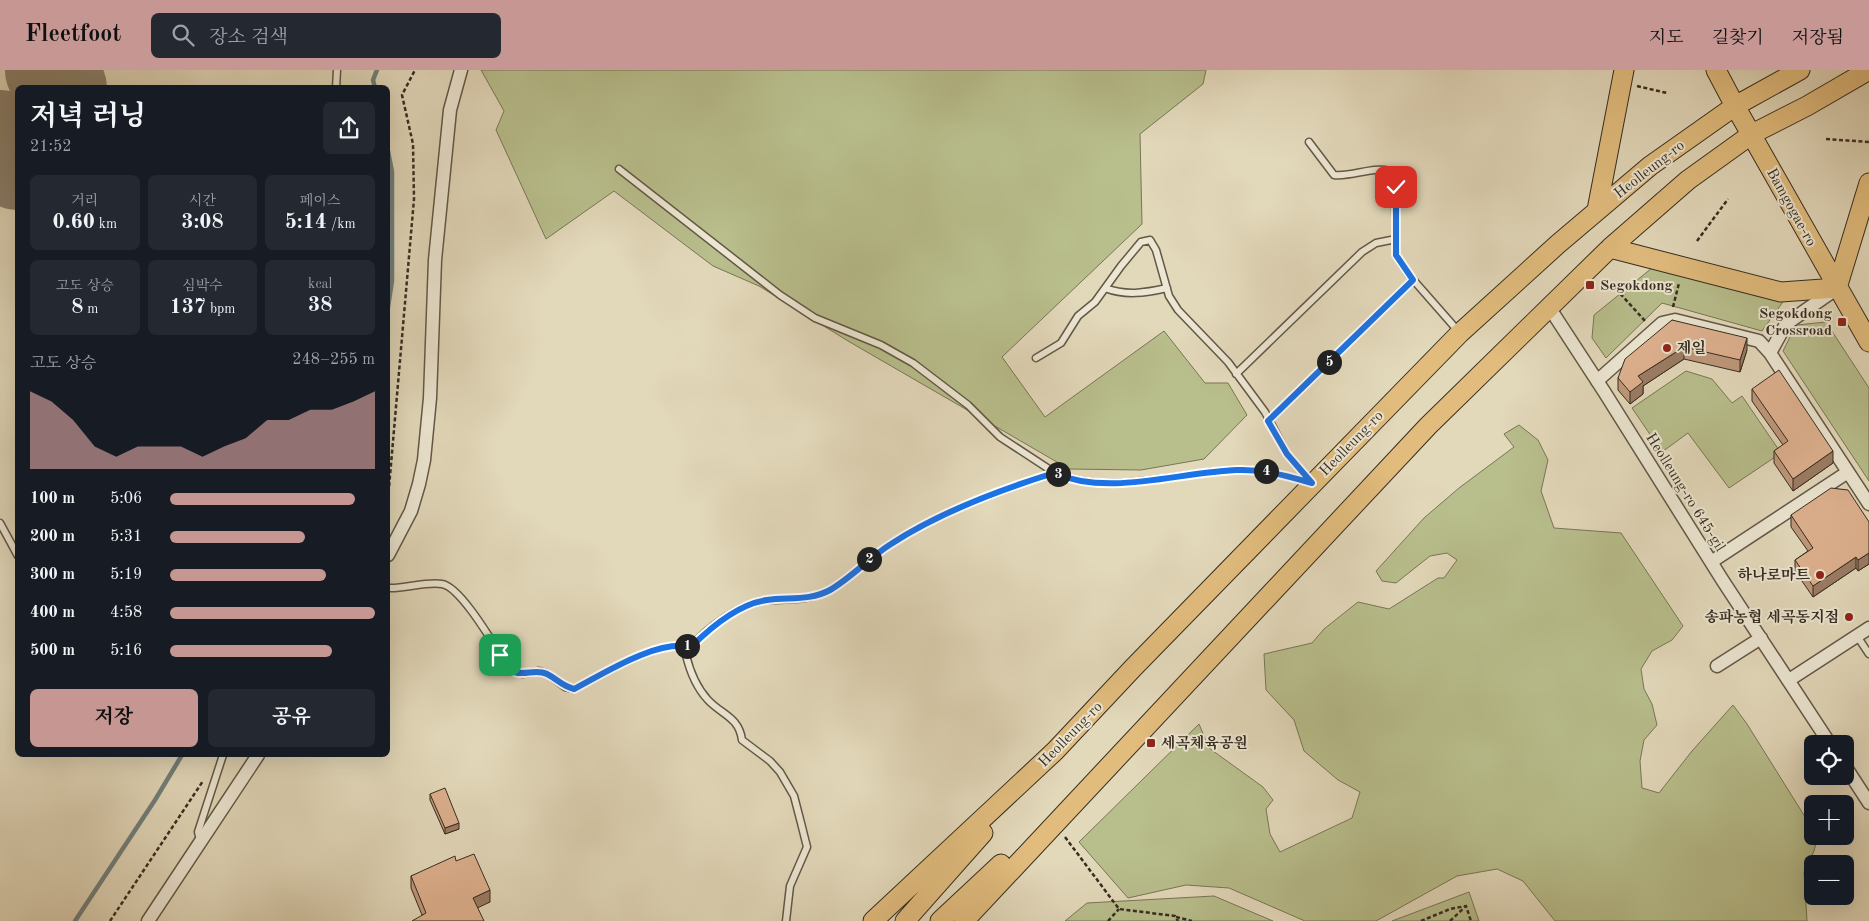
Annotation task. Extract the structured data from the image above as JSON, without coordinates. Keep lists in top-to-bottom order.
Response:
{
  "streets": {
    "main road": ["Heolleung-ro", "Bamgogae-ro"],
    "street": ["Heolleung-ro 645-gil"]
  },
  "crossings": [
    ["Heolleung-ro", "Bamgogae-ro"]
  ],
  "places": {
    "transit": ["Segokdong", "Segokdong Crossroad", "세곡체육공원"],
    "other": ["제일", "하나로마트", "송파농협 세곡동지점"]
  },
  "page": {
    "header": "Fleetfoot",
    "search": "장소 검색",
    "nav": ["지도", "길찾기", "저장됨"],
    "heading": ["저녁 러닝", "21:52"],
    "stats": [
      ["거리", "0.60 km"],
      ["시간", "3:08"],
      ["페이스", "5:14 /km"],
      ["고도 상승", "8 m"],
      ["심박수", "137 bpm"],
      ["kcal", "38"]
    ],
    "chart": ["고도 상승", "248–255 m"],
    "pins": [
      "5",
      "4",
      "3",
      "2",
      "1"
    ],
    "list": [
      {
        "name": "100 m",
        "note": "5:06"
      },
      {
        "name": "200 m",
        "note": "5:31"
      },
      {
        "name": "300 m",
        "note": "5:19"
      },
      {
        "name": "400 m",
        "note": "4:58"
      },
      {
        "name": "500 m",
        "note": "5:16"
      }
    ],
    "buttons": ["저장", "공유"],
    "map_buttons": ["+", "−"]
  }
}
